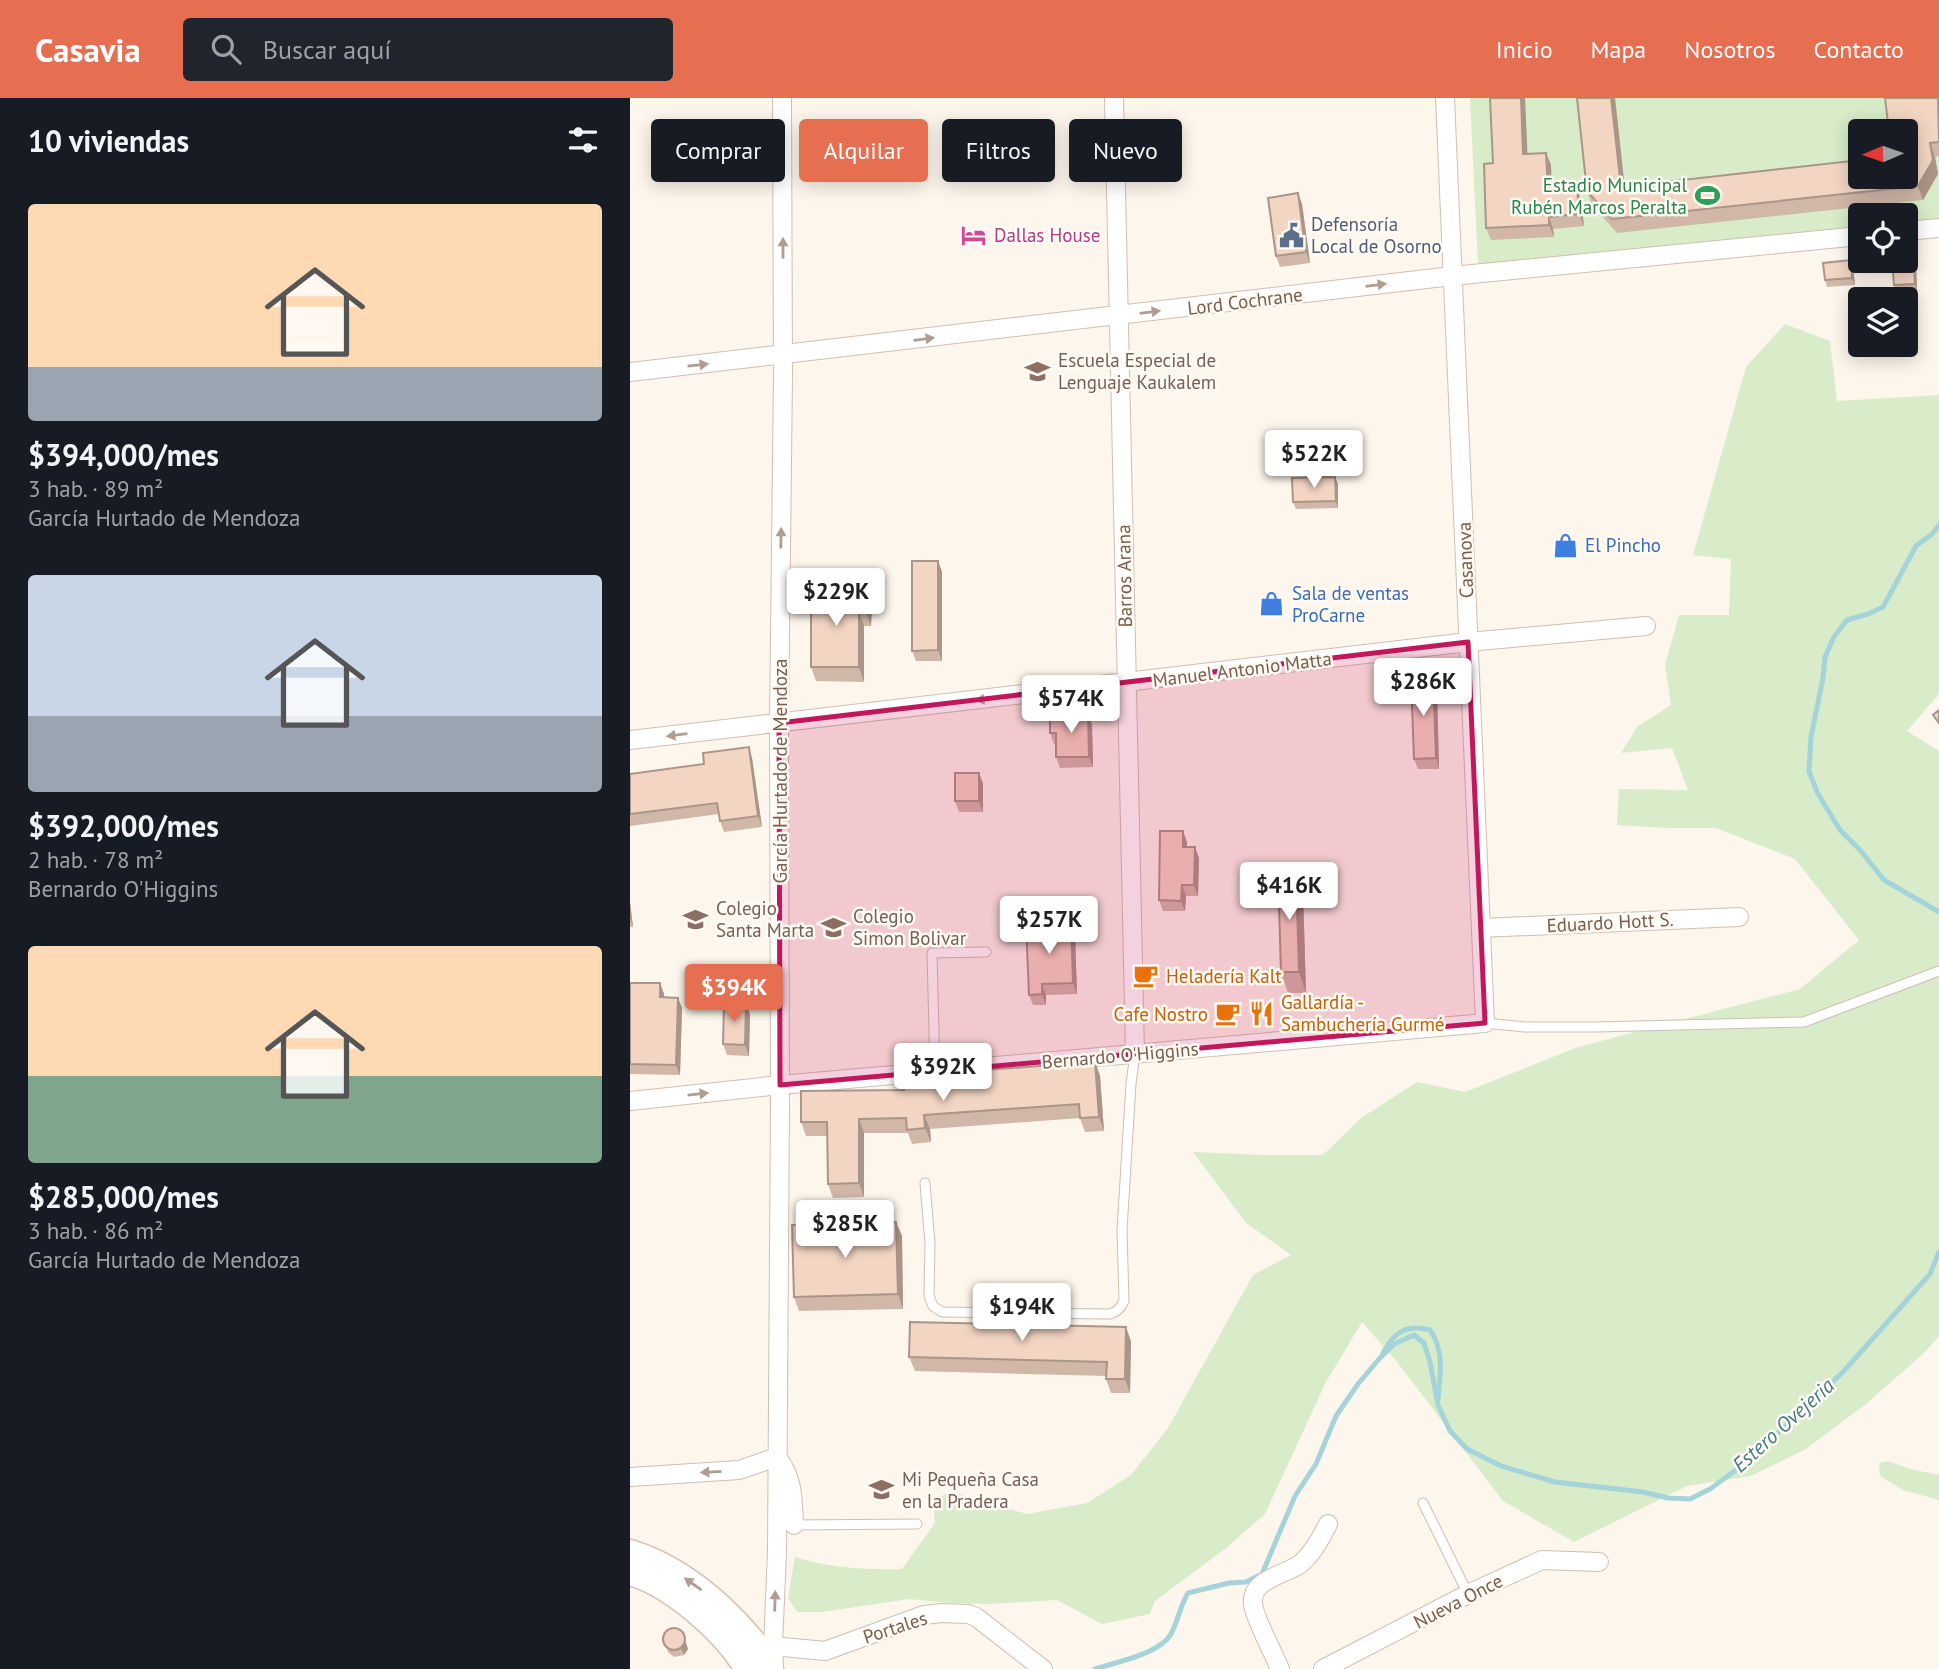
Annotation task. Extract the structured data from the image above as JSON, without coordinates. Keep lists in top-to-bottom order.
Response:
{
  "streets": {
    "street": [
      "Lord Cochrane",
      "Casanova",
      "Barros Arana",
      "Manuel Antonio Matta",
      "García Hurtado de Mendoza",
      "Eduardo Hott S.",
      "Bernardo O'Higgins",
      "Nueva Once",
      "Portales"
    ]
  },
  "crossings": [
    ["Lord Cochrane", "Casanova"],
    ["Lord Cochrane", "Barros Arana"],
    ["Lord Cochrane", "García Hurtado de Mendoza"],
    ["Casanova", "Manuel Antonio Matta"],
    ["Casanova", "Eduardo Hott S."],
    ["Casanova", "Bernardo O'Higgins"],
    ["Barros Arana", "Manuel Antonio Matta"],
    ["Barros Arana", "Bernardo O'Higgins"],
    ["Manuel Antonio Matta", "García Hurtado de Mendoza"],
    ["García Hurtado de Mendoza", "Bernardo O'Higgins"]
  ],
  "one_way": ["Lord Cochrane", "Manuel Antonio Matta", "García Hurtado de Mendoza"],
  "water": ["Estero Ovejeria"],
  "places": {
    "sports": ["Estadio Municipal Rubén Marcos Peralta"],
    "hotel": ["Dallas House"],
    "public building": ["Defensoría Local de Osorno"],
    "school or university": [
      "Escuela Especial de Lenguaje Kaukalem",
      "Colegio Santa Marta",
      "Colegio Simon Bolivar",
      "Mi Pequeña Casa en la Pradera"
    ],
    "shop": ["El Pincho", "Sala de ventas ProCarne"],
    "cafe": ["Heladería Kalt", "Cafe Nostro"],
    "restaurant": ["Gallardía - Sambuchería Gurmé"]
  },
  "north": "left",
  "page": {
    "header": "Casavia",
    "search": "Buscar aquí",
    "nav": [
      "Inicio",
      "Mapa",
      "Nosotros",
      "Contacto"
    ],
    "heading": "10 viviendas",
    "chip": [
      "Comprar",
      "Alquilar",
      "Filtros",
      "Nuevo"
    ],
    "list": [
      {
        "name": "$394,000/mes",
        "note": "3 hab. · 89 m² · García Hurtado de Mendoza"
      },
      {
        "name": "$392,000/mes",
        "note": "2 hab. · 78 m² · Bernardo O'Higgins"
      },
      {
        "name": "$285,000/mes",
        "note": "3 hab. · 86 m² · García Hurtado de Mendoza"
      }
    ],
    "price": [
      "$522K",
      "$229K",
      "$286K",
      "$574K",
      "$416K",
      "$257K",
      "$394K",
      "$392K",
      "$285K",
      "$194K"
    ]
  }
}
